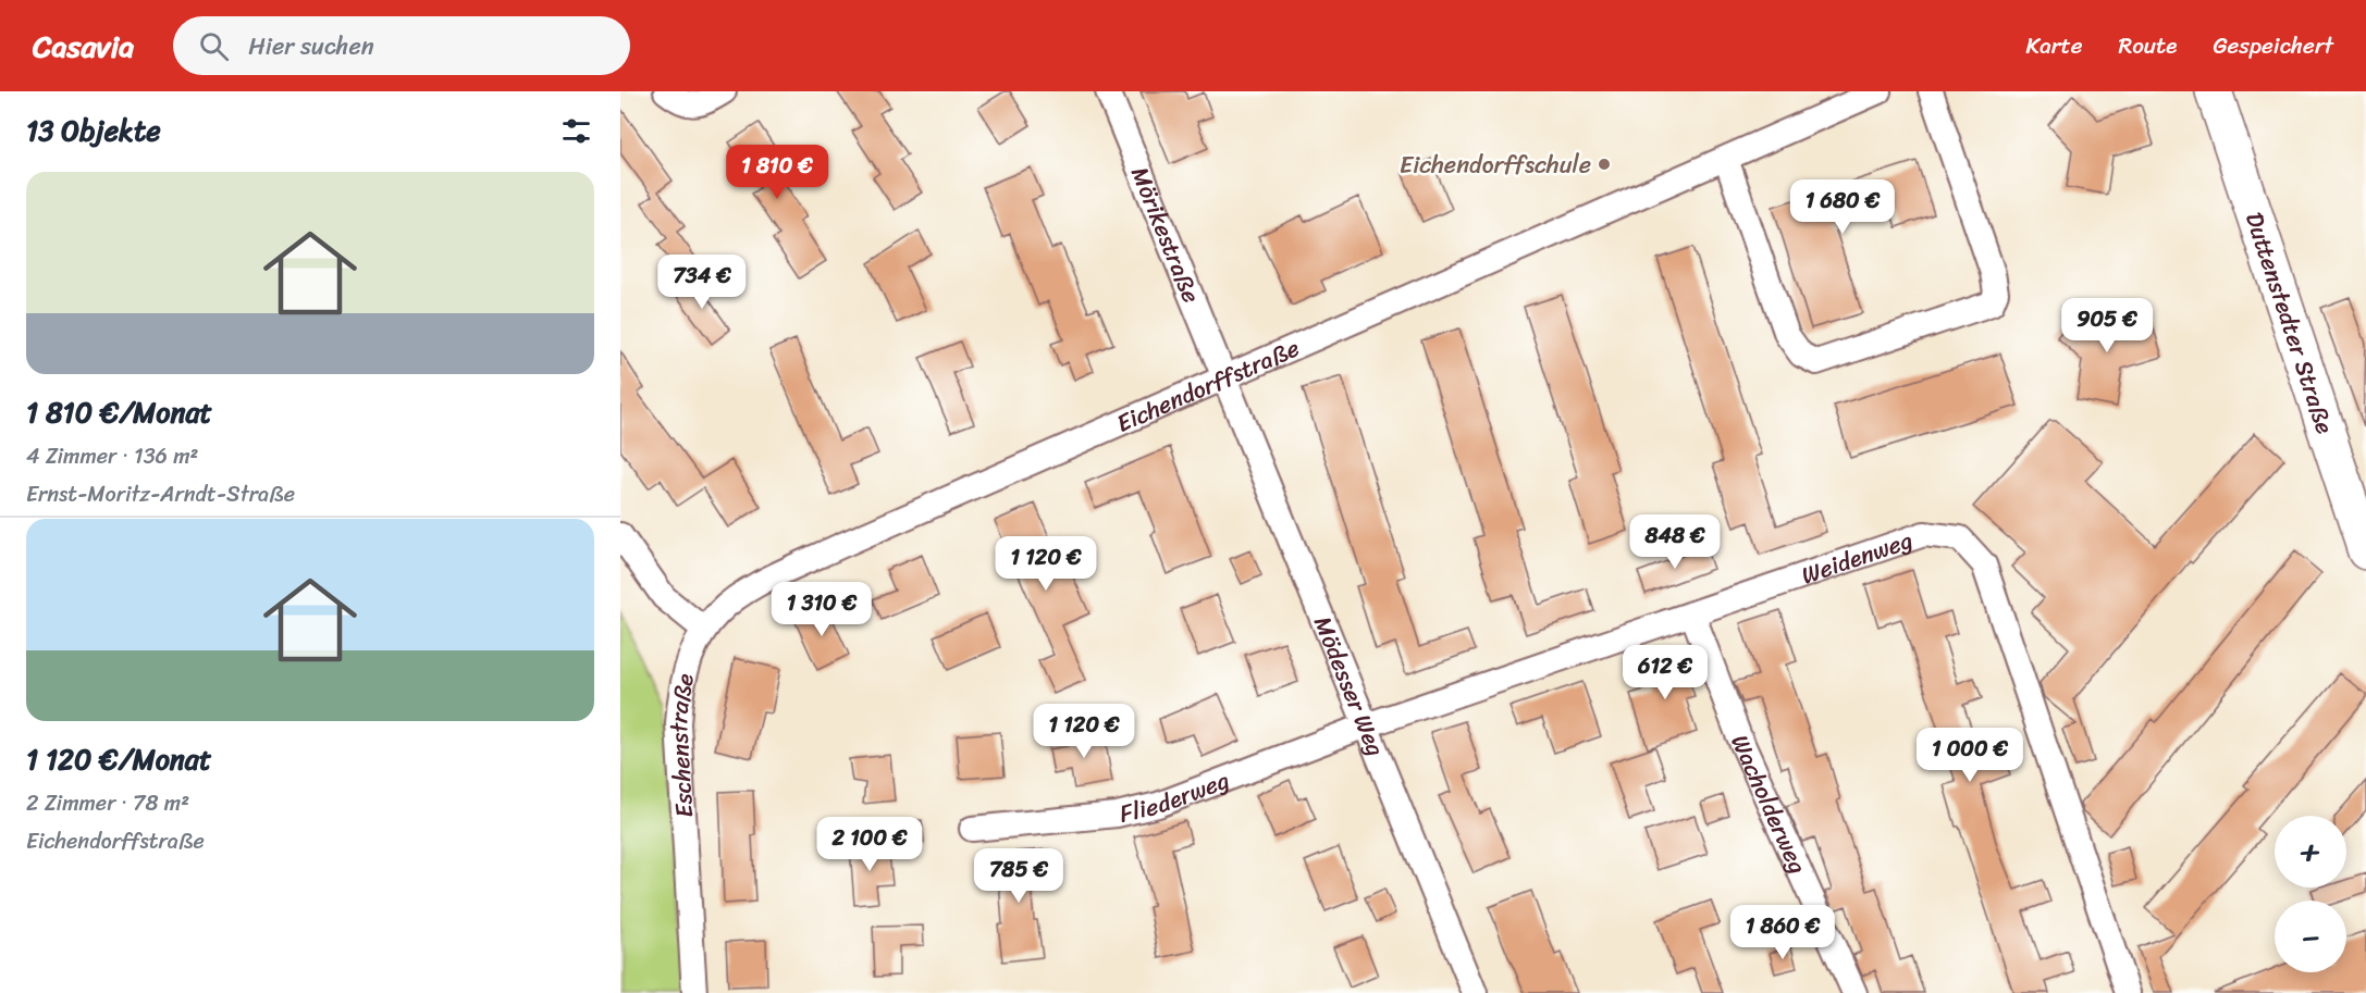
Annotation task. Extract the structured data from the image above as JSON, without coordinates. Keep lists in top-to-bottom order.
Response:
{
  "streets": {
    "street": [
      "Mörikestraße",
      "Duttenstedter Straße",
      "Eichendorffstraße",
      "Weidenweg",
      "Mödesser Weg",
      "Eschenstraße",
      "Fliederweg",
      "Wacholderweg"
    ]
  },
  "crossings": [
    ["Mörikestraße", "Eichendorffstraße"],
    ["Mörikestraße", "Mödesser Weg"],
    ["Eichendorffstraße", "Mödesser Weg"],
    ["Eichendorffstraße", "Eschenstraße"],
    ["Weidenweg", "Mödesser Weg"],
    ["Weidenweg", "Fliederweg"],
    ["Weidenweg", "Wacholderweg"],
    ["Mödesser Weg", "Fliederweg"]
  ],
  "places": ["Eichendorffschule"],
  "page": {
    "header": "Casavia",
    "search": "Hier suchen",
    "nav": ["Karte", "Route", "Gespeichert"],
    "heading": "13 Objekte",
    "price": [
      "1 810 €",
      "1 680 €",
      "734 €",
      "905 €",
      "848 €",
      "1 120 €",
      "1 310 €",
      "612 €",
      "1 120 €",
      "1 000 €",
      "2 100 €",
      "785 €",
      "1 860 €"
    ],
    "list": [
      {
        "name": "1 810 €/Monat",
        "note": "4 Zimmer · 136 m² · Ernst-Moritz-Arndt-Straße"
      },
      {
        "name": "1 120 €/Monat",
        "note": "2 Zimmer · 78 m² · Eichendorffstraße"
      }
    ],
    "map_buttons": ["+", "−"]
  }
}
